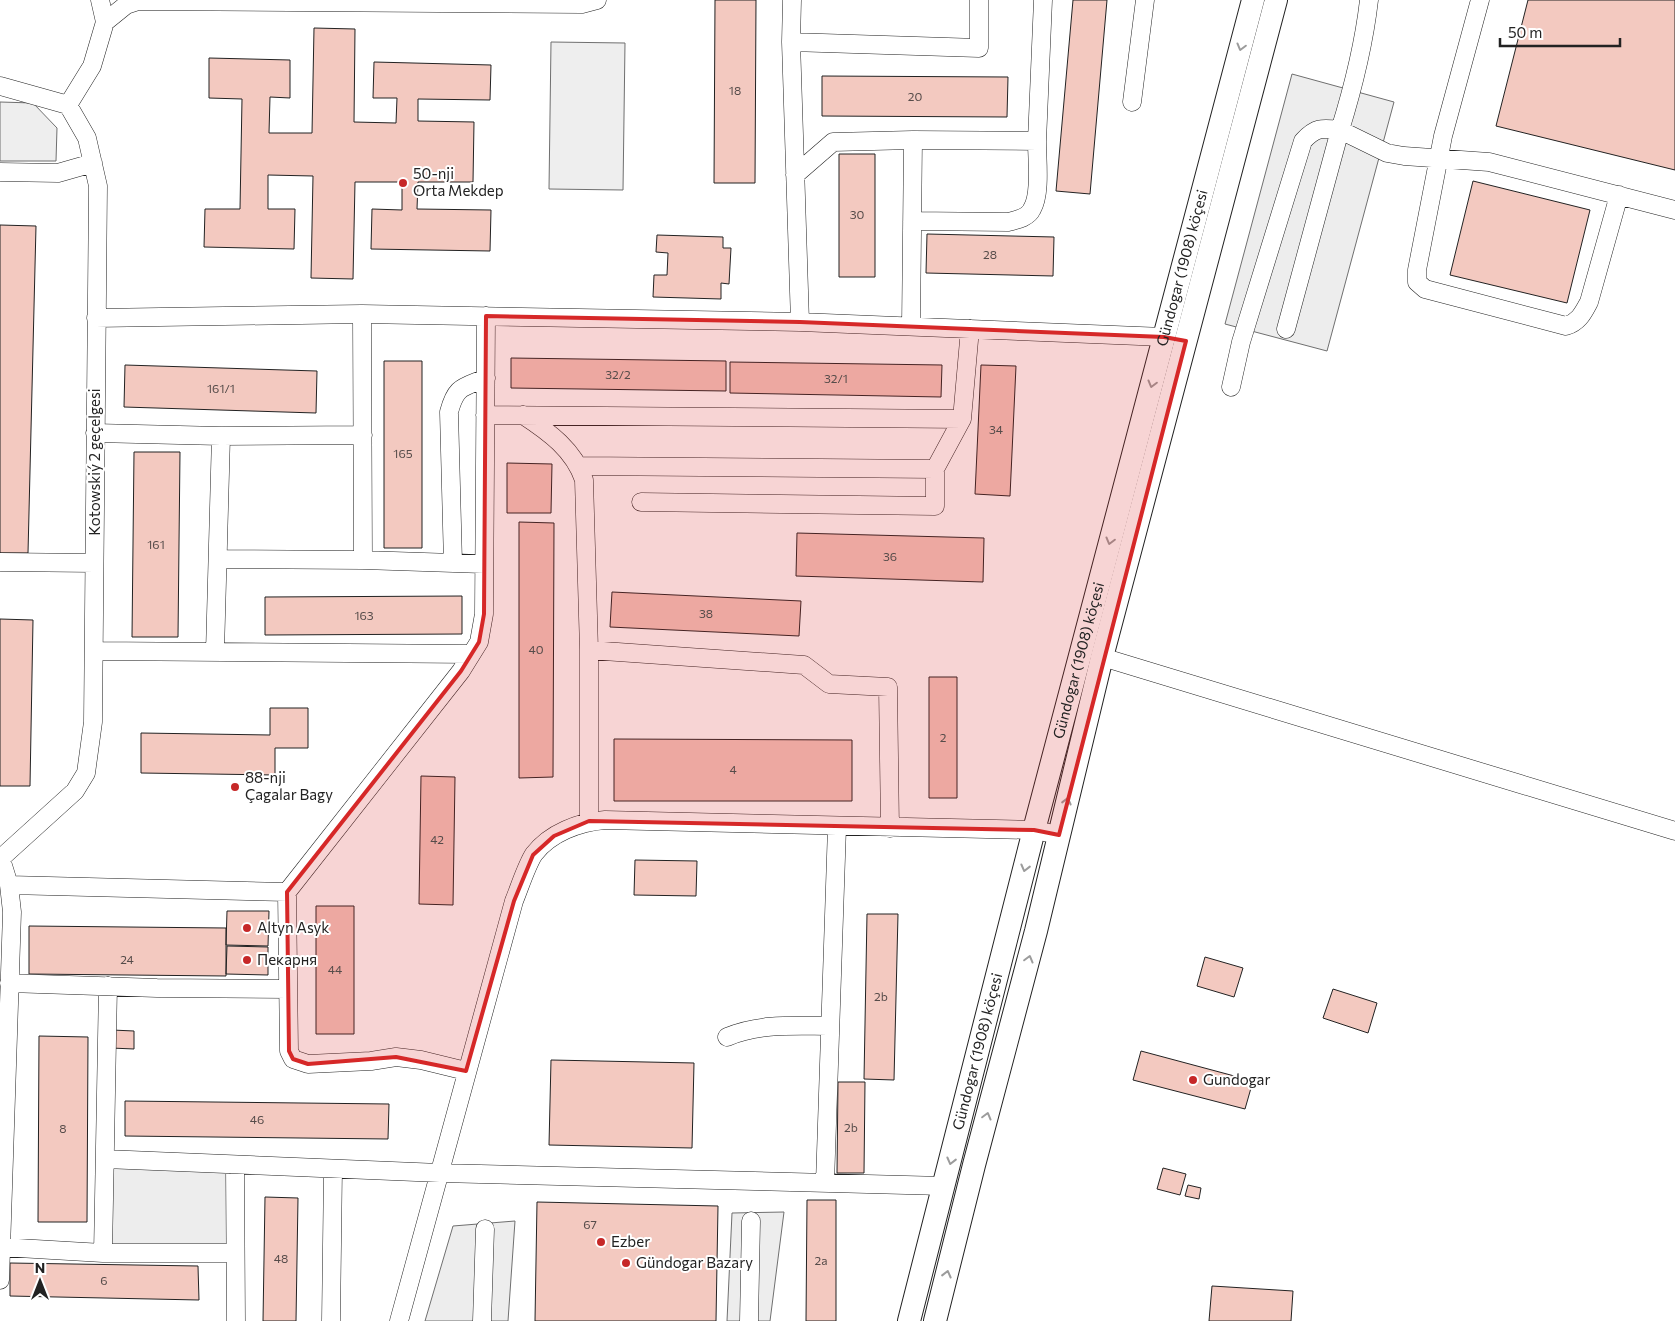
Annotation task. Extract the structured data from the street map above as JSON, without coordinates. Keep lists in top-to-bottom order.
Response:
{
  "streets": {
    "main road": ["Gündogar (1908) köçesi"],
    "street": ["Kotowskiý 2 geçelgesi"]
  },
  "places": [
    "50-nji Orta Mekdep",
    "88-nji Çagalar Bagy",
    "Altyn Asyk",
    "Пекарня",
    "Gundogar",
    "Ezber",
    "Gündogar Bazary"
  ],
  "house_numbers": [
    "18",
    "20",
    "30",
    "28",
    "32/2",
    "32/1",
    "161/1",
    "34",
    "165",
    "161",
    "36",
    "38",
    "163",
    "40",
    "2",
    "4",
    "42",
    "24",
    "44",
    "2b",
    "46",
    "2b",
    "8",
    "67",
    "48",
    "2a",
    "6"
  ],
  "scale_bar": "50 m",
  "north": "top"
}
